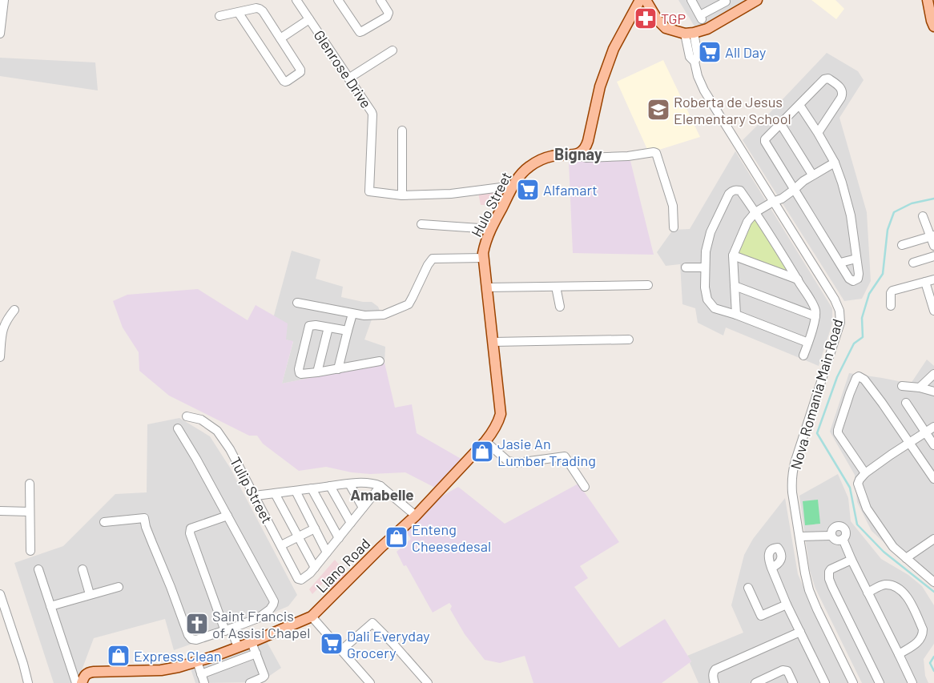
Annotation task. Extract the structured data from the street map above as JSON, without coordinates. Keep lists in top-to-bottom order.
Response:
{
  "streets": {
    "main road": ["Hulo Street", "Llano Road"],
    "street": ["Glenrose Drive", "Nova Romania Main Road", "Tulip Street"]
  },
  "crossings": [
    ["Hulo Street", "Llano Road"]
  ],
  "districts": ["Bignay", "Amabelle"],
  "places": {
    "pharmacy": ["TGP"],
    "supermarket": ["All Day", "Alfamart", "Dali Everyday Grocery"],
    "school or university": ["Roberta de Jesus Elementary School"],
    "shop": ["Jasie An Lumber Trading", "Enteng Cheesedesal", "Express Clean"],
    "church": ["Saint Francis of Assisi Chapel"]
  }
}
